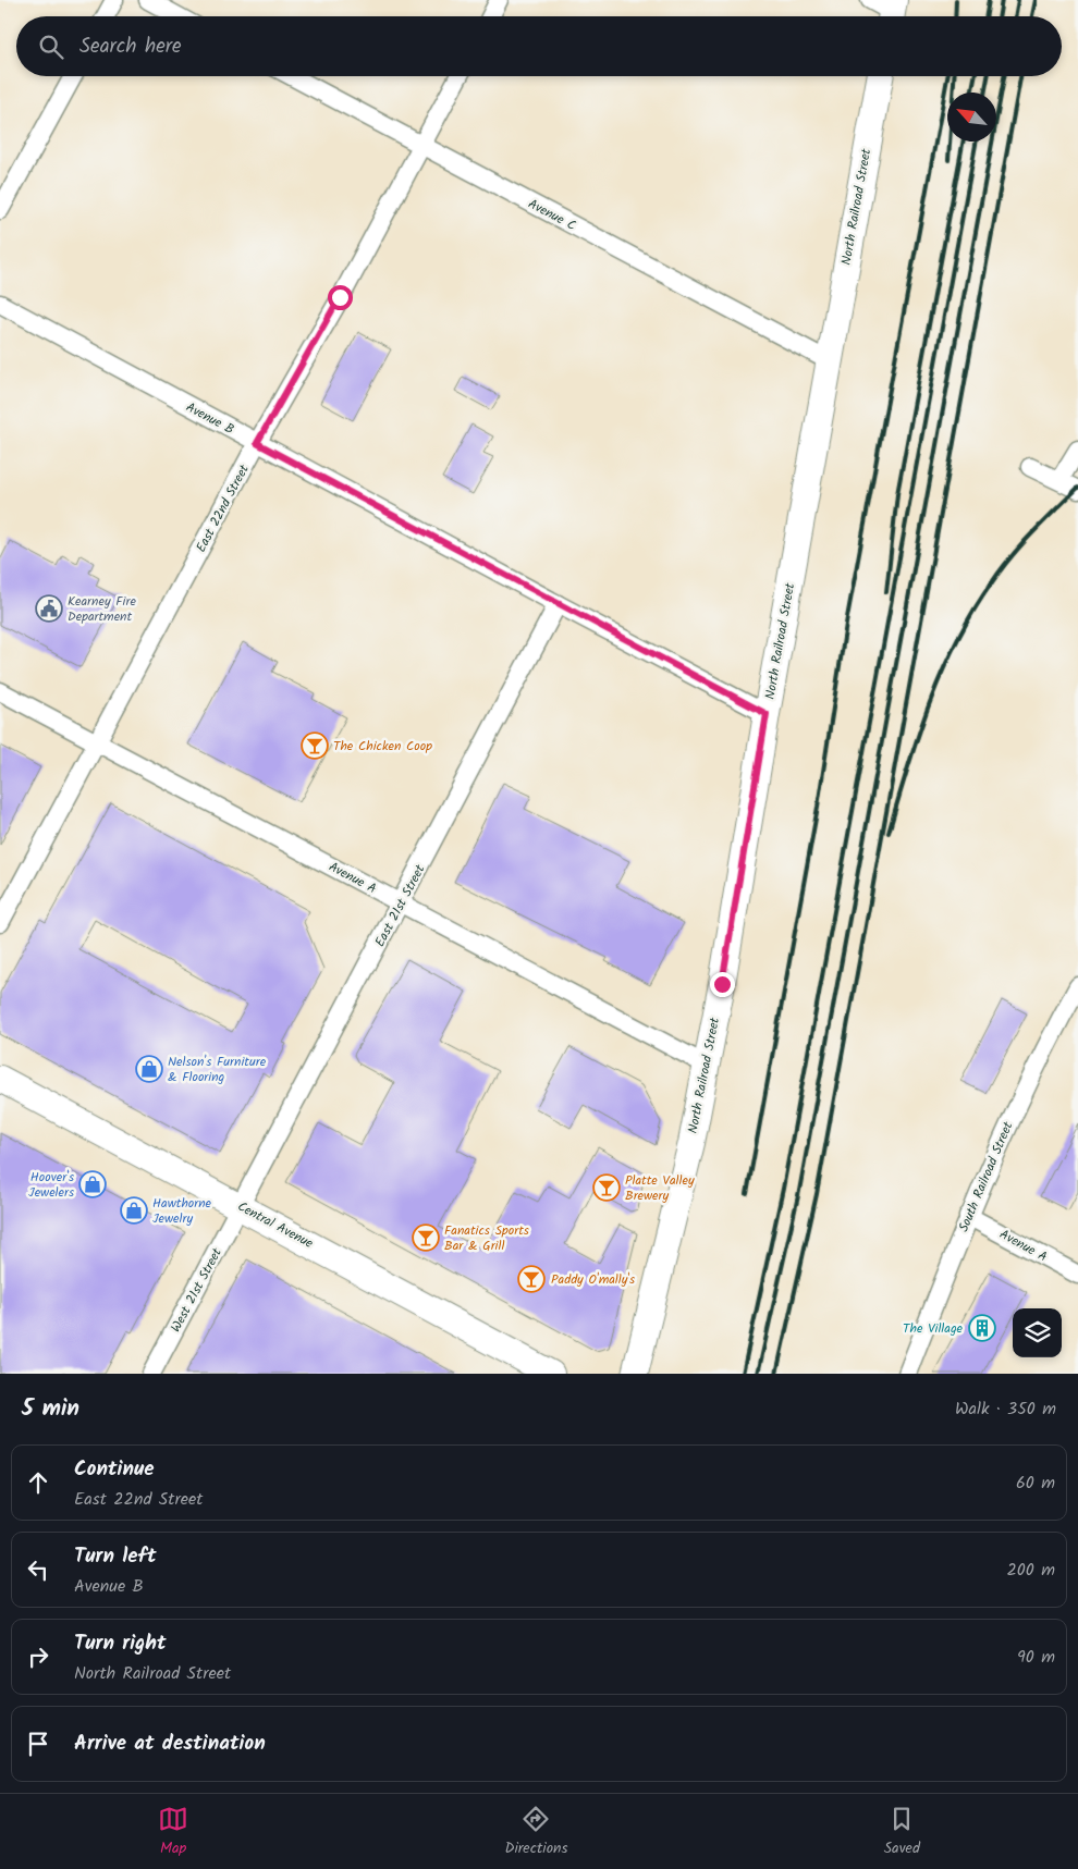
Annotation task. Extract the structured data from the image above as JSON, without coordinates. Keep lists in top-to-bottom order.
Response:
{
  "streets": {
    "main road": ["North Railroad Street", "Central Avenue"],
    "street": [
      "Avenue C",
      "Avenue B",
      "East 22nd Street",
      "Avenue A",
      "East 21st Street",
      "South Railroad Street",
      "West 21st Street"
    ]
  },
  "crossings": [
    ["North Railroad Street", "Avenue C"],
    ["North Railroad Street", "Avenue B"],
    ["North Railroad Street", "Avenue A"],
    ["Avenue C", "East 22nd Street"],
    ["Avenue B", "East 22nd Street"],
    ["Avenue B", "East 21st Street"],
    ["East 22nd Street", "Avenue A"],
    ["Avenue A", "East 21st Street"],
    ["Avenue A", "South Railroad Street"],
    ["East 21st Street", "Central Avenue"],
    ["East 21st Street", "West 21st Street"],
    ["Central Avenue", "West 21st Street"]
  ],
  "places": {
    "public building": ["Kearney Fire Department"],
    "bar": [
      "The Chicken Coop",
      "Platte Valley Brewery",
      "Fanatics Sports Bar & Grill",
      "Paddy O'mally's"
    ],
    "shop": ["Nelson's Furniture & Flooring", "Hoover's Jewelers", "Hawthorne Jewelry"],
    "building": ["The Village"]
  },
  "north": "top left",
  "page": {
    "search": "Search here",
    "heading": ["5 min", "Walk · 350 m"],
    "list": [
      ["Continue", "East 22nd Street", "60 m"],
      ["Turn left", "Avenue B", "200 m"],
      ["Turn right", "North Railroad Street", "90 m"],
      "Arrive at destination"
    ],
    "nav": ["Map", "Directions", "Saved"]
  }
}
